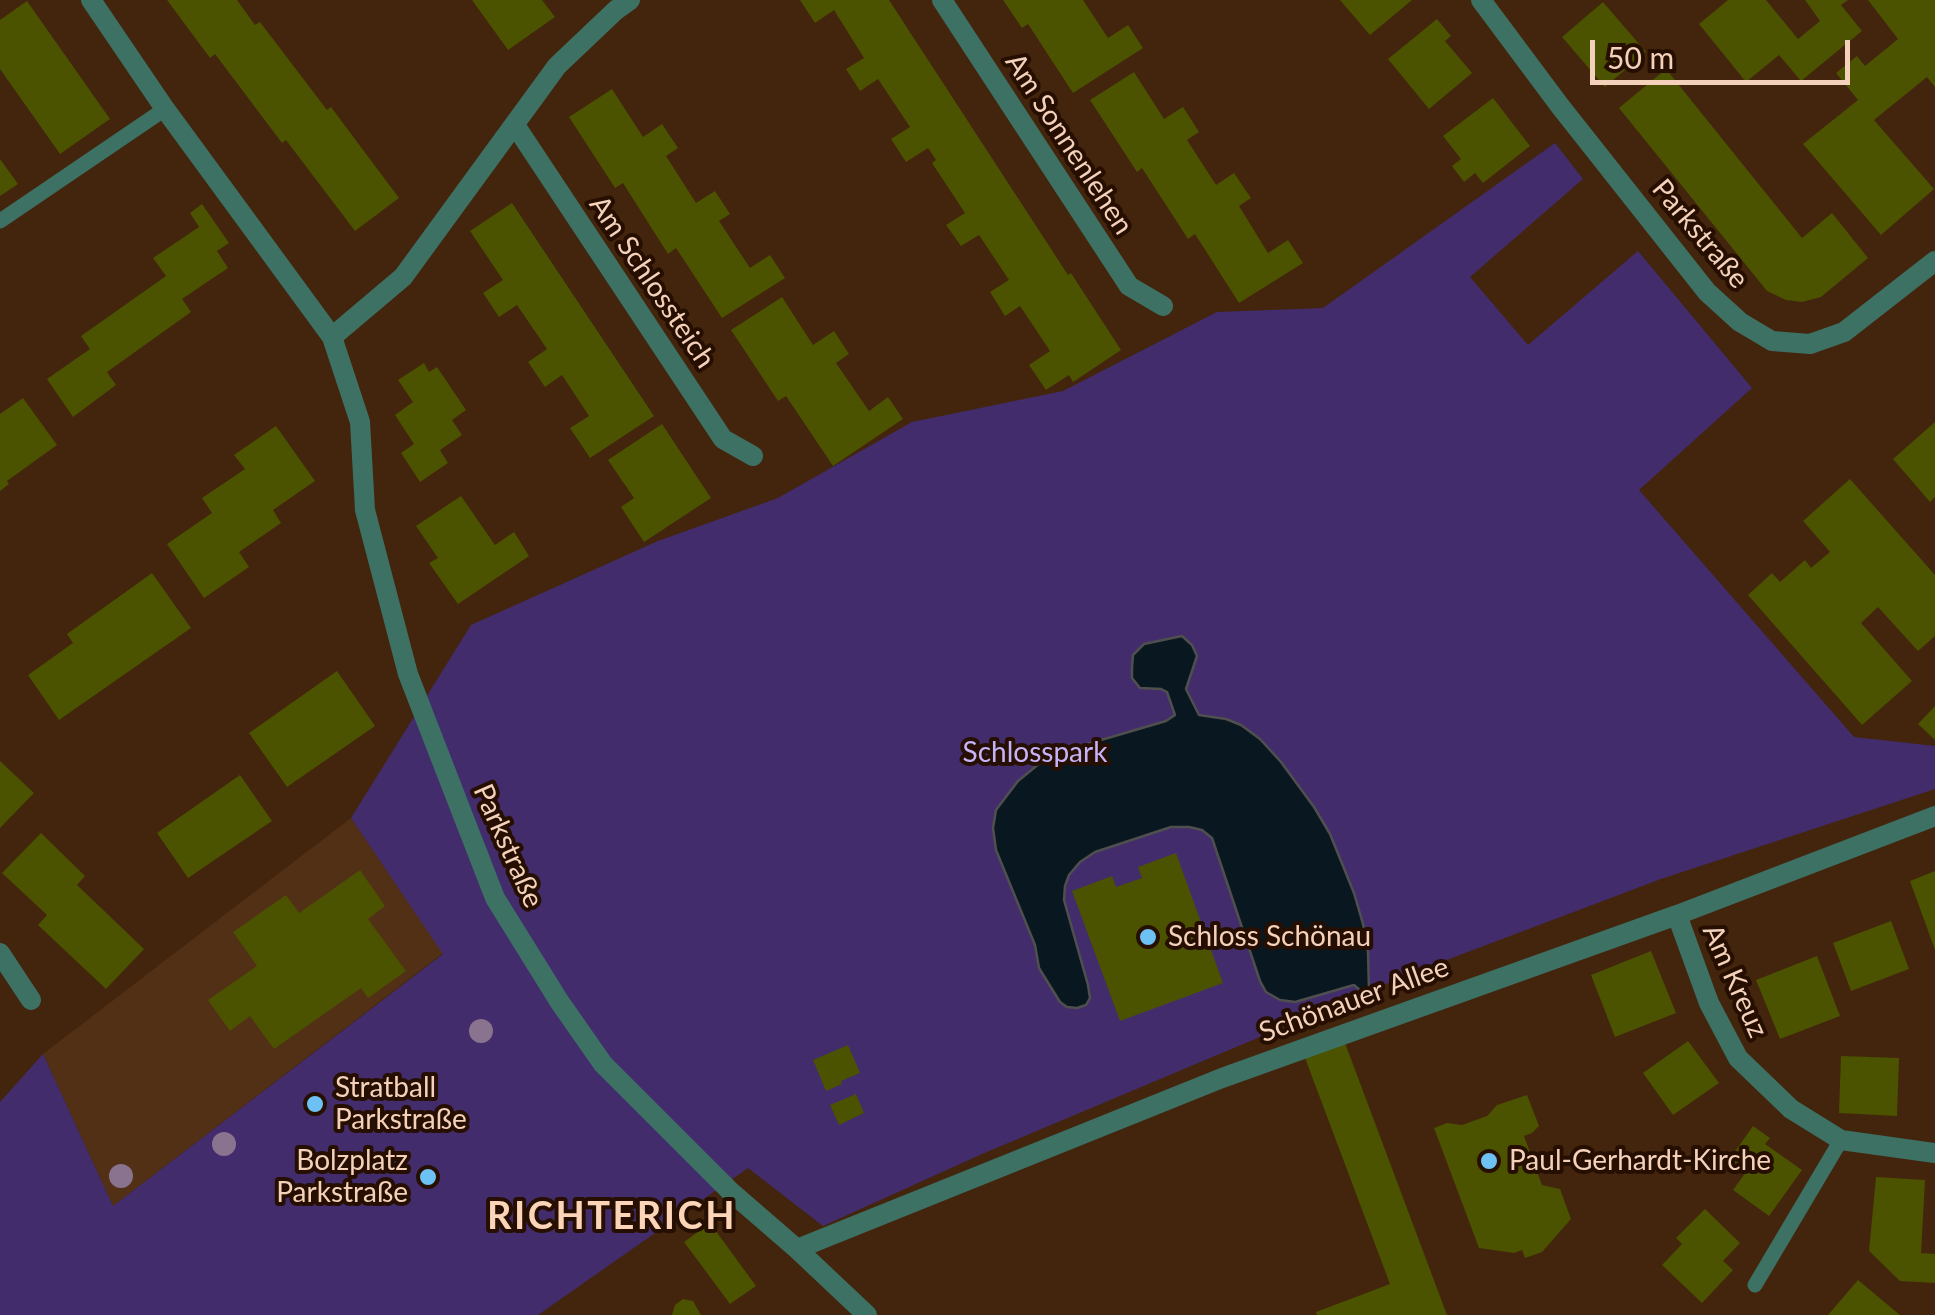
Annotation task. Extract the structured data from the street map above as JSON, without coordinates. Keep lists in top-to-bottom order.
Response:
{
  "streets": {
    "street": [
      "Am Sonnenlehen",
      "Parkstraße",
      "Am Schlossteich",
      "Am Kreuz",
      "Schönauer Allee"
    ]
  },
  "crossings": [
    ["Parkstraße", "Schönauer Allee"],
    ["Am Kreuz", "Schönauer Allee"]
  ],
  "districts": ["RICHTERICH"],
  "parks": ["Schlosspark"],
  "places": [
    "Schloss Schönau",
    "Stratball Parkstraße",
    "Paul-Gerhardt-Kirche",
    "Bolzplatz Parkstraße"
  ],
  "scale_bar": "50 m"
}
